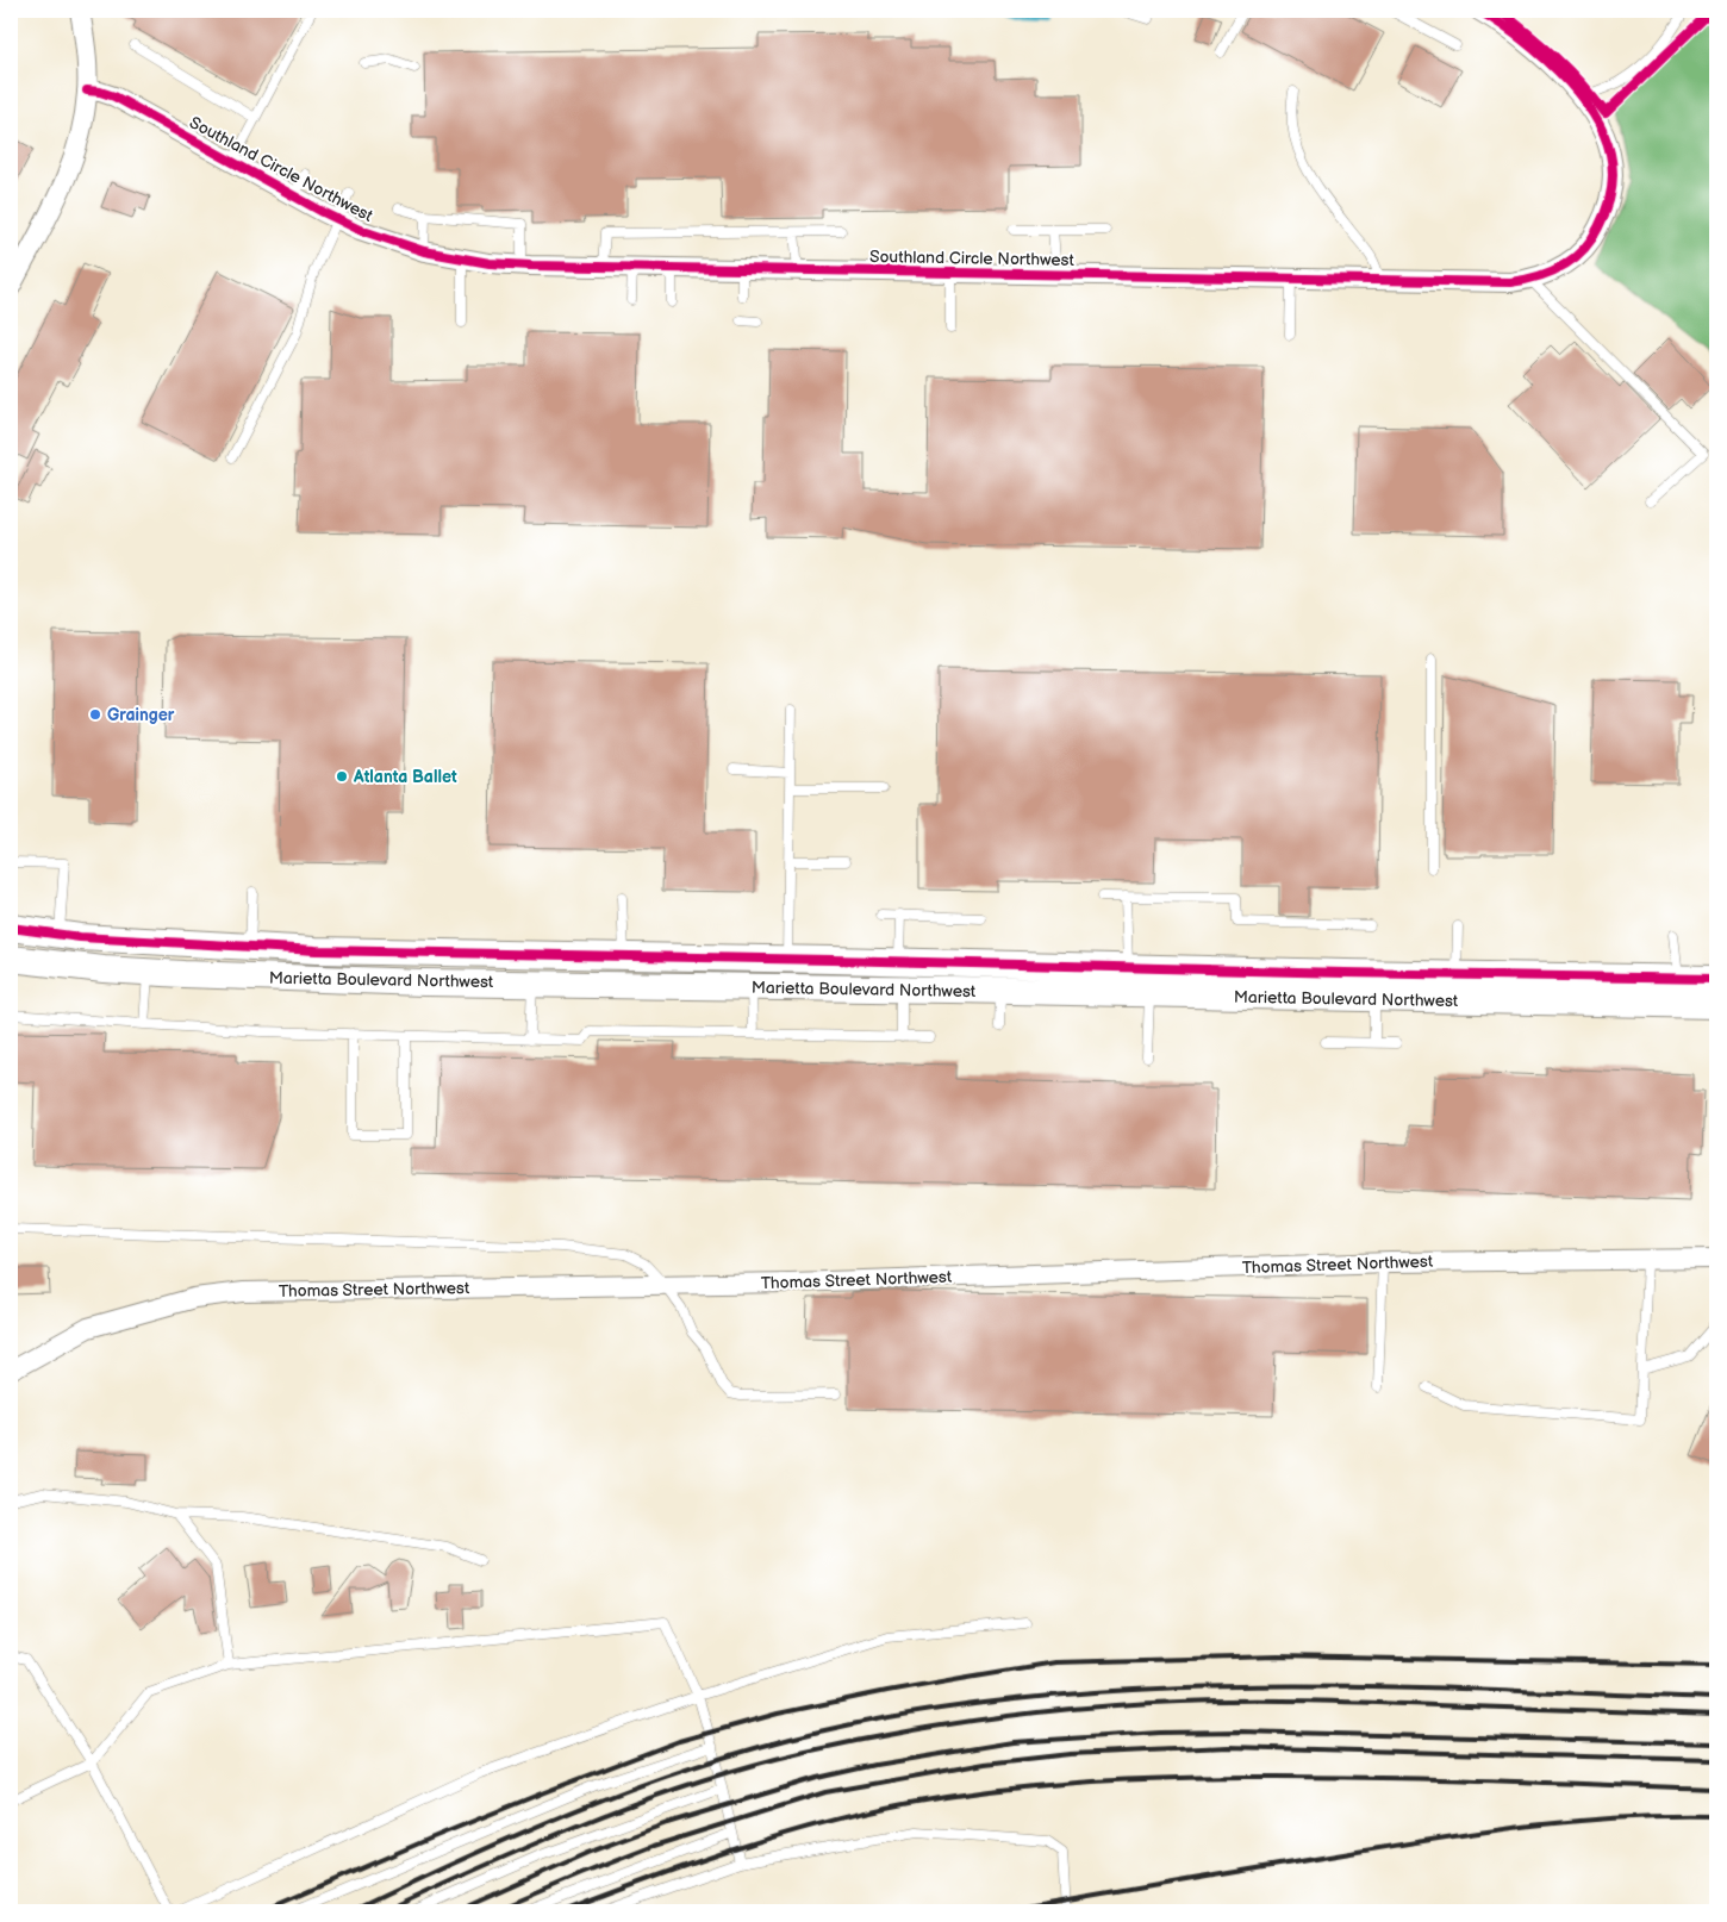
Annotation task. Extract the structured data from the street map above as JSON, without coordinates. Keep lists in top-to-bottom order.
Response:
{
  "streets": {
    "main road": ["Marietta Boulevard Northwest"],
    "street": ["Southland Circle Northwest", "Thomas Street Northwest"]
  },
  "places": ["Grainger", "Atlanta Ballet"]
}
